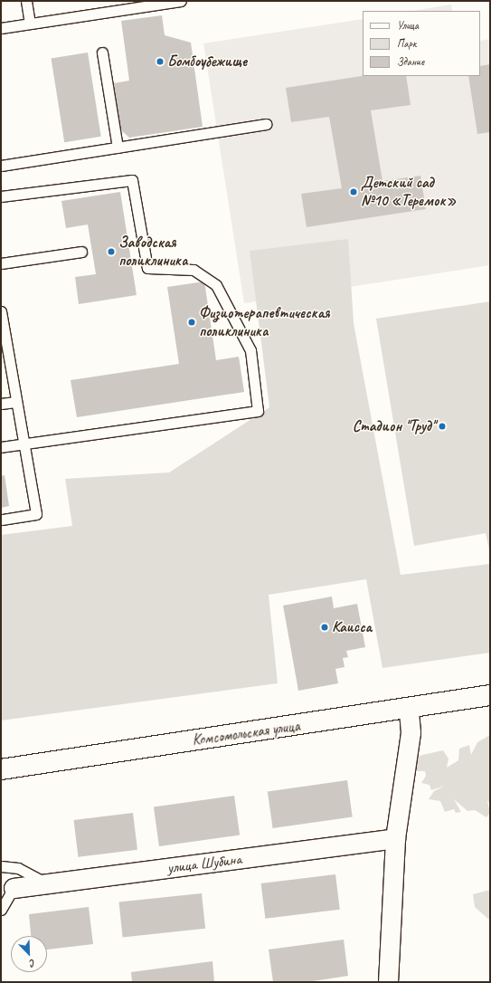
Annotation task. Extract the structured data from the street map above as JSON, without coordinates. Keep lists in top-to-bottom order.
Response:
{
  "streets": {
    "street": ["Комсомольская улица", "улица Шубина"]
  },
  "places": [
    "Бомбоубежище",
    "Детский сад №10 «Теремок»",
    "Заводская поликлиника",
    "Физиотерапевтическая поликлиника",
    "Стадион \"Труд\"",
    "Каисса"
  ],
  "legend": ["Улица", "Парк", "Здание"],
  "north": "bottom right"
}
